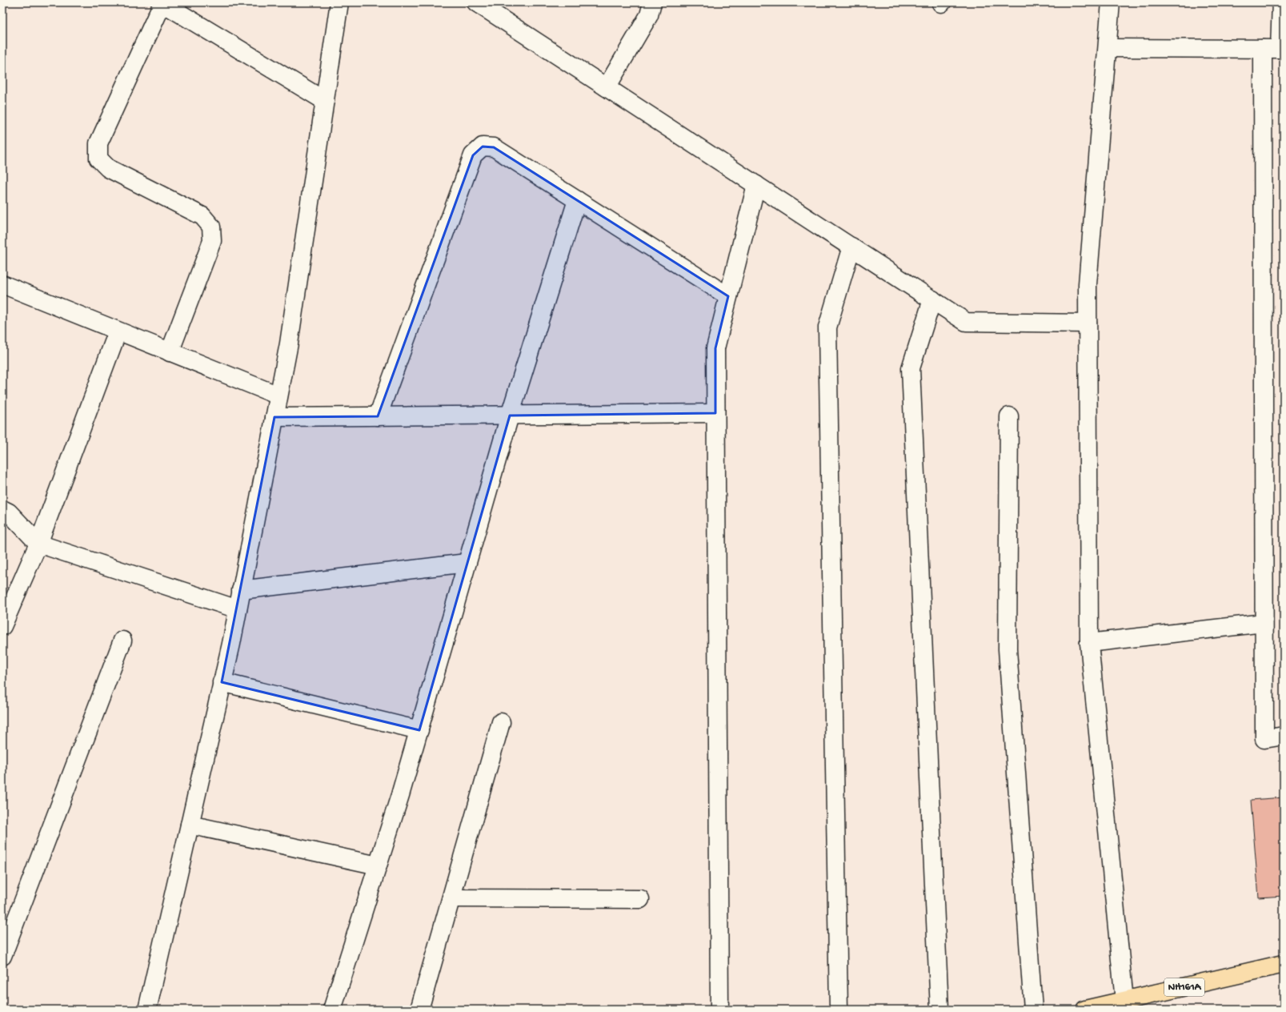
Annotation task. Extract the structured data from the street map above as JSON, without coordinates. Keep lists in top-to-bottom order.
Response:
{
  "streets": {
    "highway": ["NH161A"]
  }
}
